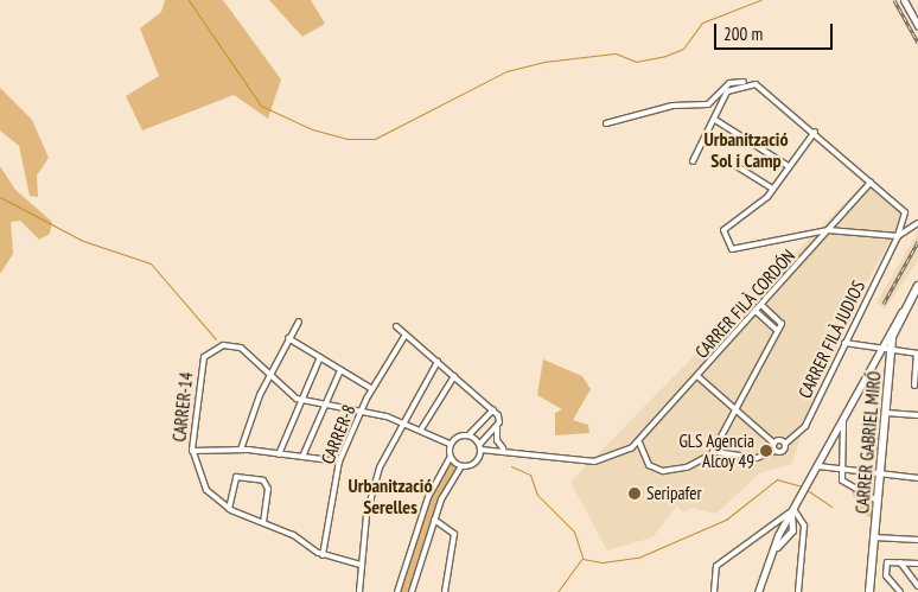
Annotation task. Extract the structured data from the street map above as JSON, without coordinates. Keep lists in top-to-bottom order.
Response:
{
  "streets": {
    "main road": ["CARRER GABRIEL MIRÓ"],
    "street": [
      "CARRER FILÀ CORDÓN",
      "CARRER FILÀ JUDIOS",
      "CARRER-14",
      "CARRER-8"
    ]
  },
  "crossings": [
    ["CARRER FILÀ CORDÓN", "CARRER FILÀ JUDIOS"],
    ["CARRER-14", "CARRER-8"]
  ],
  "districts": ["Urbanització Sol i Camp", "Urbanització Serelles"],
  "places": ["GLS Agencia Alcoy 49", "Seripafer"],
  "scale_bar": "200 m"
}
